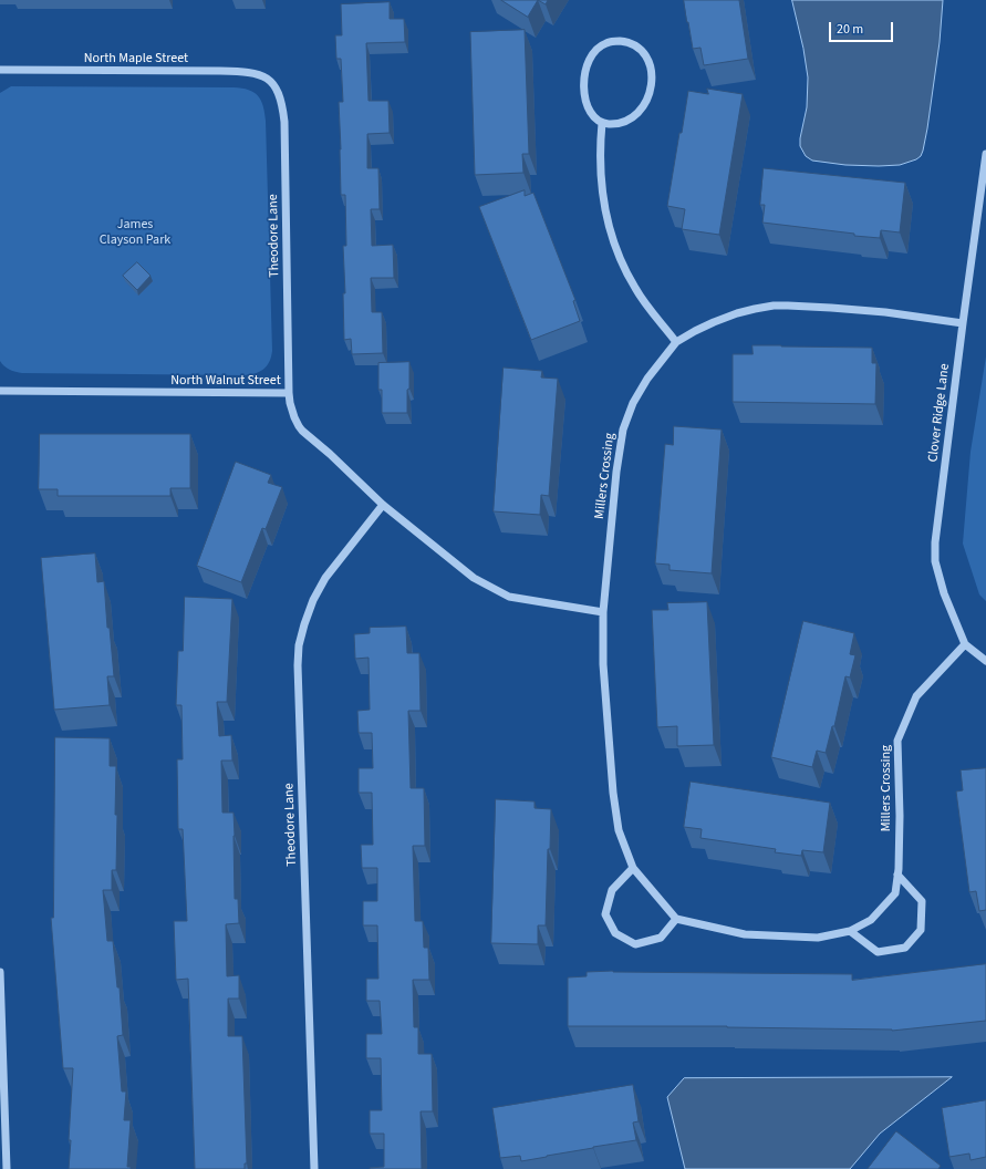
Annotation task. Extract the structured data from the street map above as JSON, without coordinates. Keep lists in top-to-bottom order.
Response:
{
  "streets": {
    "street": [
      "North Maple Street",
      "Theodore Lane",
      "North Walnut Street",
      "Clover Ridge Lane",
      "Millers Crossing"
    ]
  },
  "crossings": [
    ["North Maple Street", "Theodore Lane"],
    ["Theodore Lane", "North Walnut Street"],
    ["North Walnut Street", "Millers Crossing"],
    ["Clover Ridge Lane", "Millers Crossing"]
  ],
  "parks": ["James Clayson Park"],
  "scale_bar": "20 m"
}
